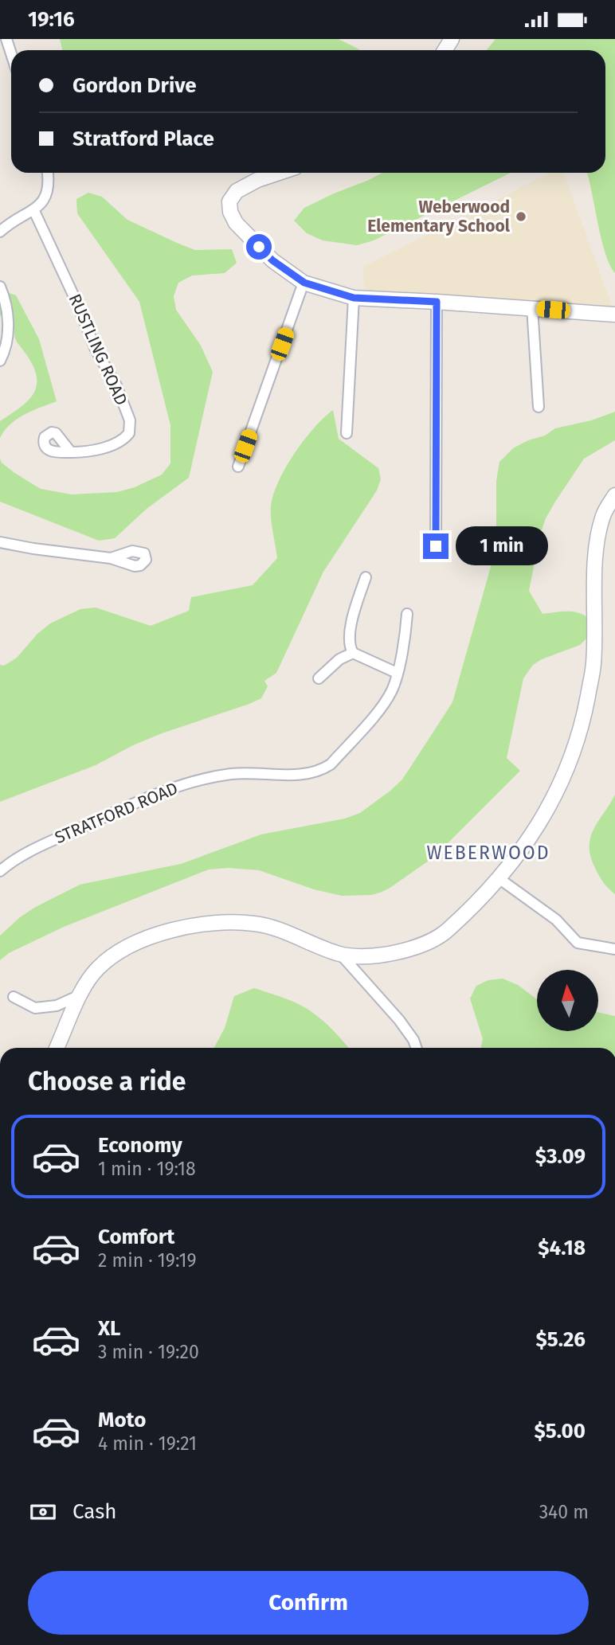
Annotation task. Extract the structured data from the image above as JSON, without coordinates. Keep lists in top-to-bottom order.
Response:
{
  "streets": {
    "street": ["RUSTLING ROAD", "STRATFORD ROAD"]
  },
  "districts": ["WEBERWOOD"],
  "places": ["Weberwood Elementary School"],
  "north": "top",
  "page": {
    "status": "19:16",
    "banner": ["Gordon Drive", "Stratford Place"],
    "bubble": "1 min",
    "heading": "Choose a ride",
    "list": [
      {
        "name": "Economy",
        "note": "1 min · 19:18",
        "value": "$3.09"
      },
      {
        "name": "Comfort",
        "note": "2 min · 19:19",
        "value": "$4.18"
      },
      {
        "name": "XL",
        "note": "3 min · 19:20",
        "value": "$5.26"
      },
      {
        "name": "Moto",
        "note": "4 min · 19:21",
        "value": "$5.00"
      }
    ],
    "pay": ["Cash", "340 m"],
    "buttons": "Confirm"
  }
}
